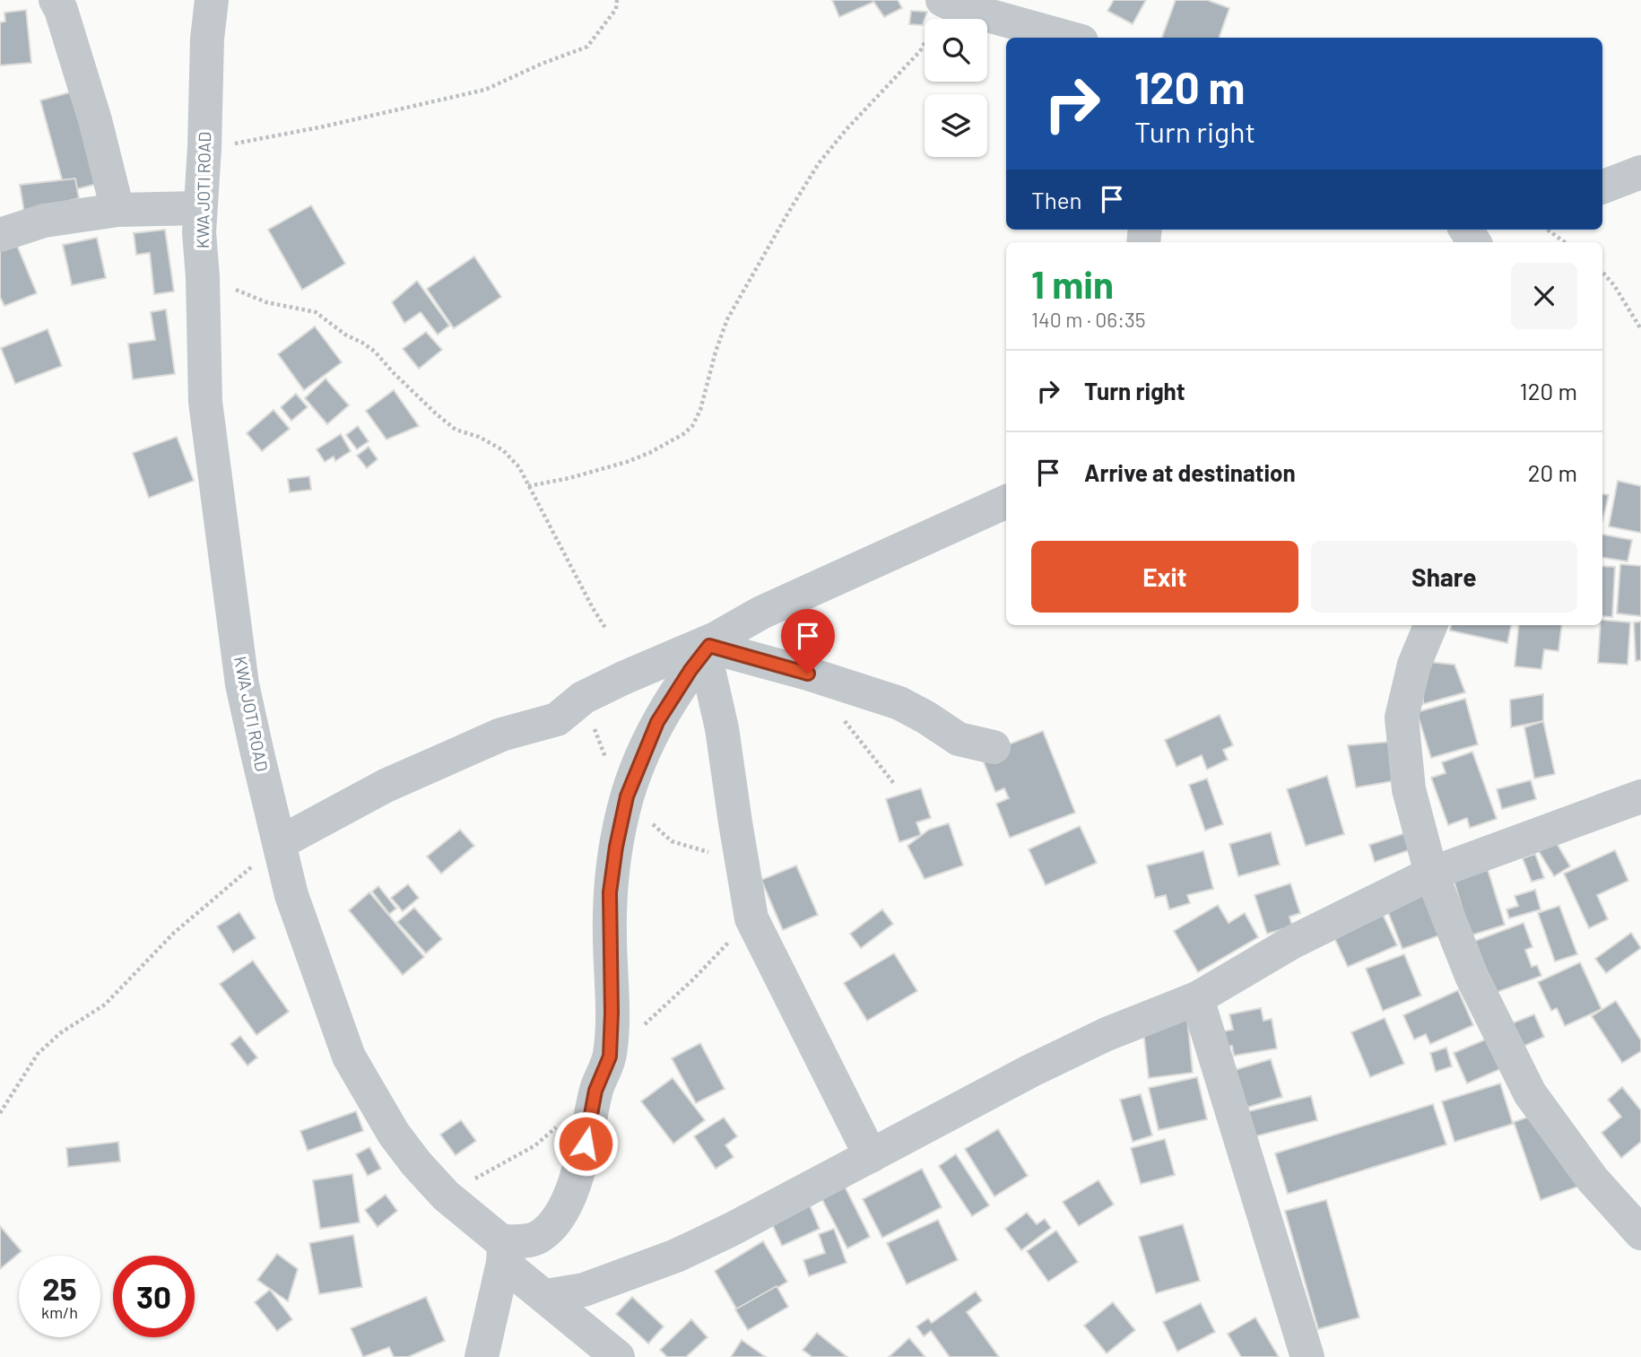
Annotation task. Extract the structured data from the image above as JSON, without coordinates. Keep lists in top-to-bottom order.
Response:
{
  "streets": {
    "street": ["KWA JOTI ROAD"]
  },
  "page": {
    "turn": ["120 m", "Turn right"],
    "then": "Then",
    "heading": ["1 min", "140 m · 06:35"],
    "list": [
      {
        "name": "Turn right",
        "value": "120 m"
      },
      {
        "name": "Arrive at destination",
        "value": "20 m"
      }
    ],
    "buttons": ["Exit", "Share"],
    "speed": "25 km/h",
    "limit": "30"
  }
}
